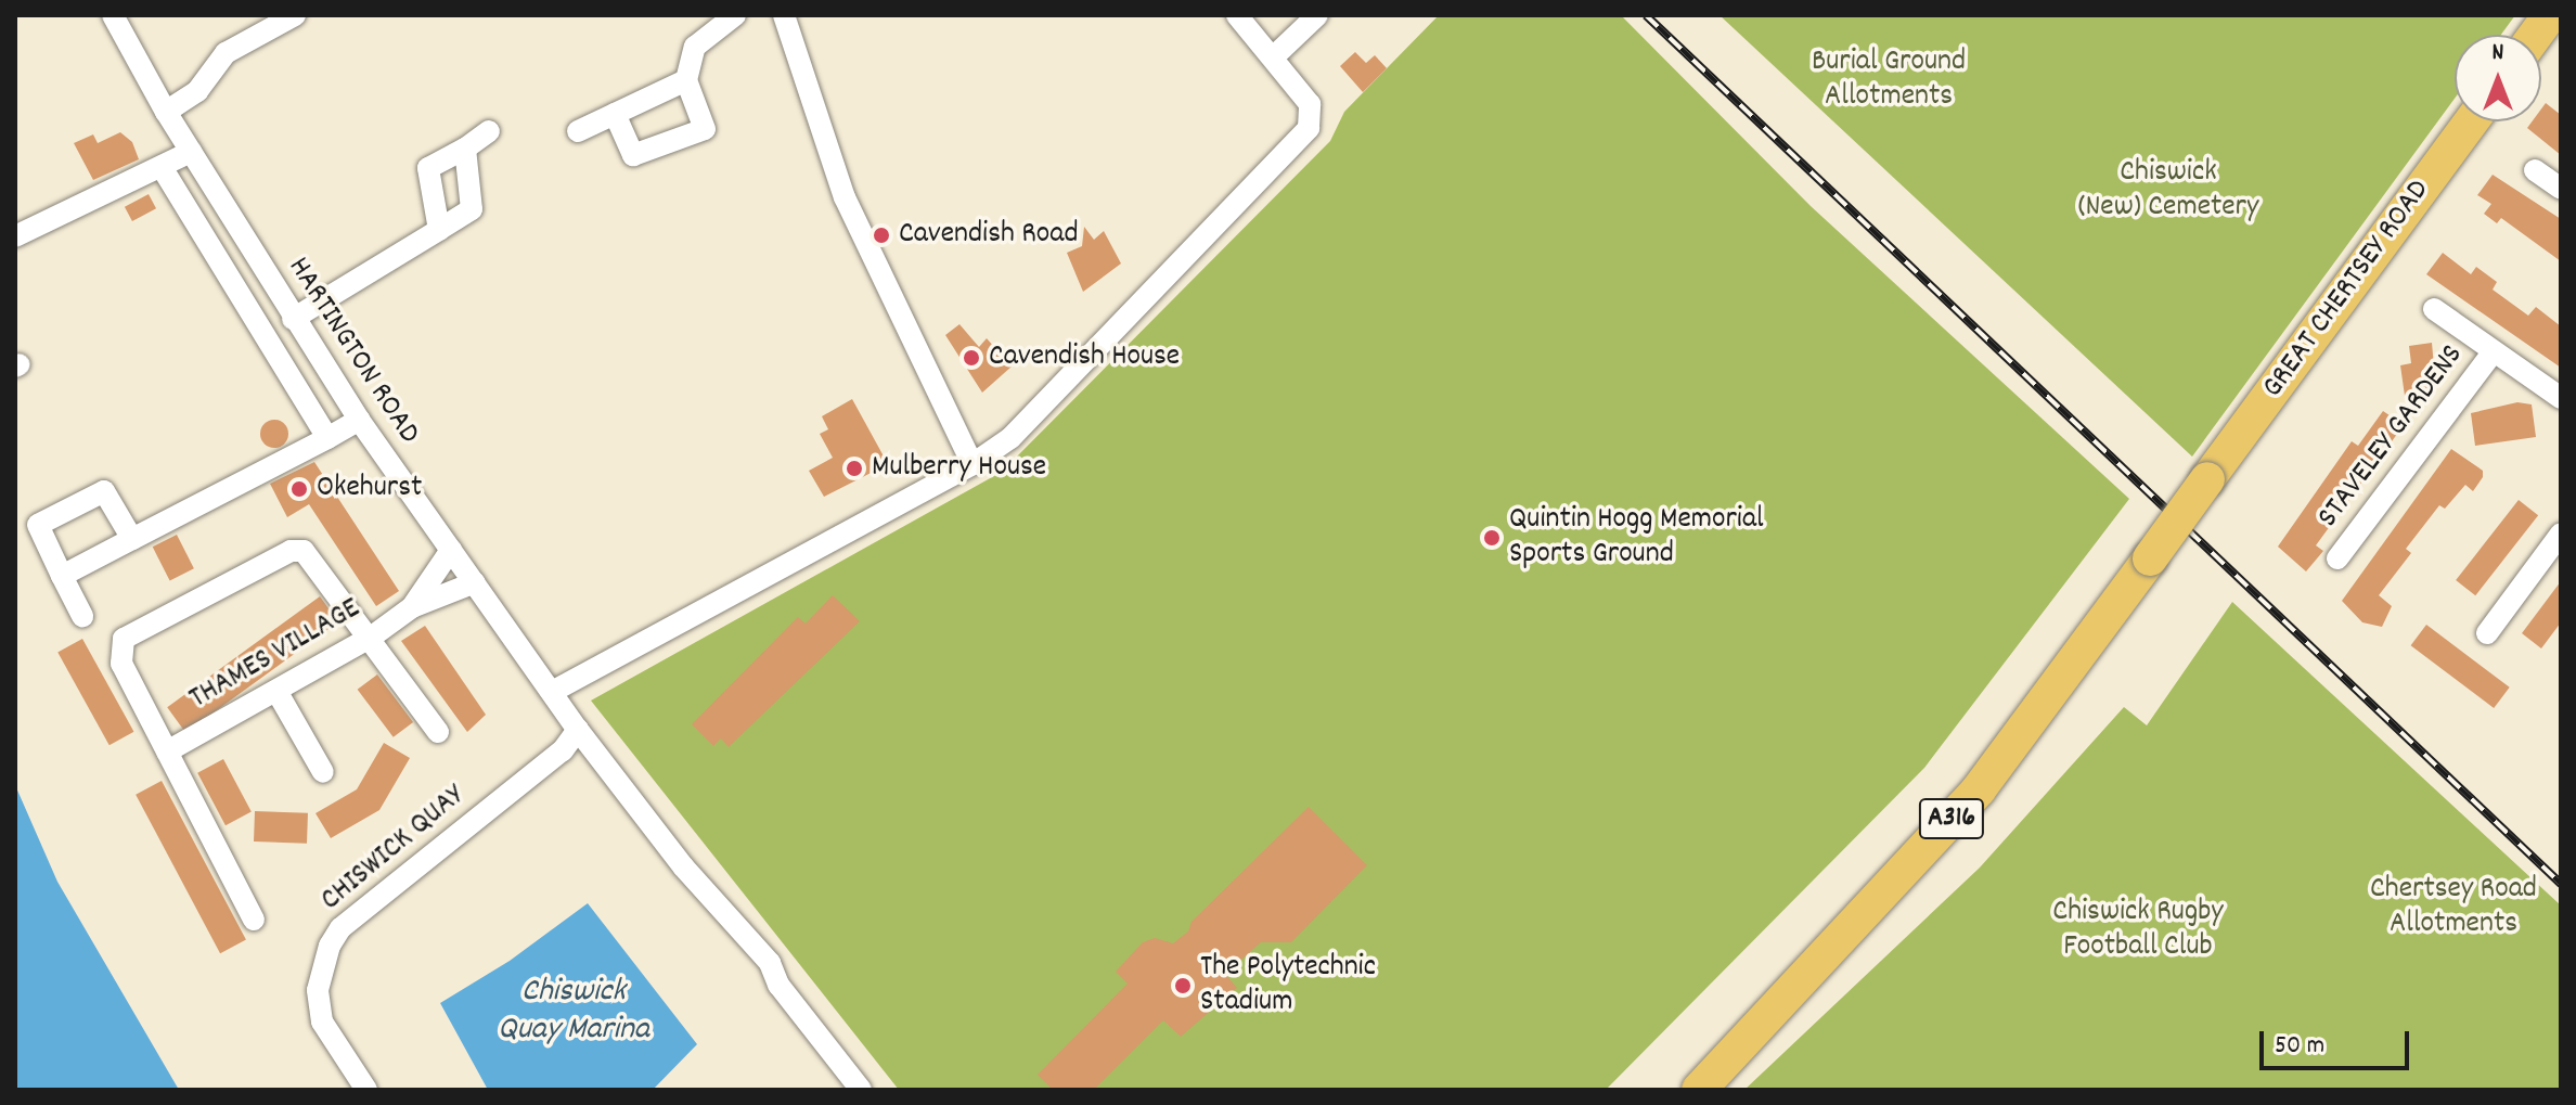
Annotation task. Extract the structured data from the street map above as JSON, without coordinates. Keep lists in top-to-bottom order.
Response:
{
  "streets": {
    "highway": ["GREAT CHERTSEY ROAD", "A316"],
    "street": [
      "HARTINGTON ROAD",
      "STAVELEY GARDENS",
      "THAMES VILLAGE",
      "CHISWICK QUAY"
    ]
  },
  "crossings": [
    ["HARTINGTON ROAD", "THAMES VILLAGE"],
    ["HARTINGTON ROAD", "CHISWICK QUAY"]
  ],
  "water": ["Chiswick Quay Marina"],
  "parks": [
    "Burial Ground Allotments",
    "Chiswick (New) Cemetery",
    "Chertsey Road Allotments",
    "Chiswick Rugby Football Club"
  ],
  "places": [
    "Cavendish Road",
    "Cavendish House",
    "Mulberry House",
    "Okehurst",
    "Quintin Hogg Memorial Sports Ground",
    "The Polytechnic Stadium"
  ],
  "scale_bar": "50 m",
  "north": "top"
}
